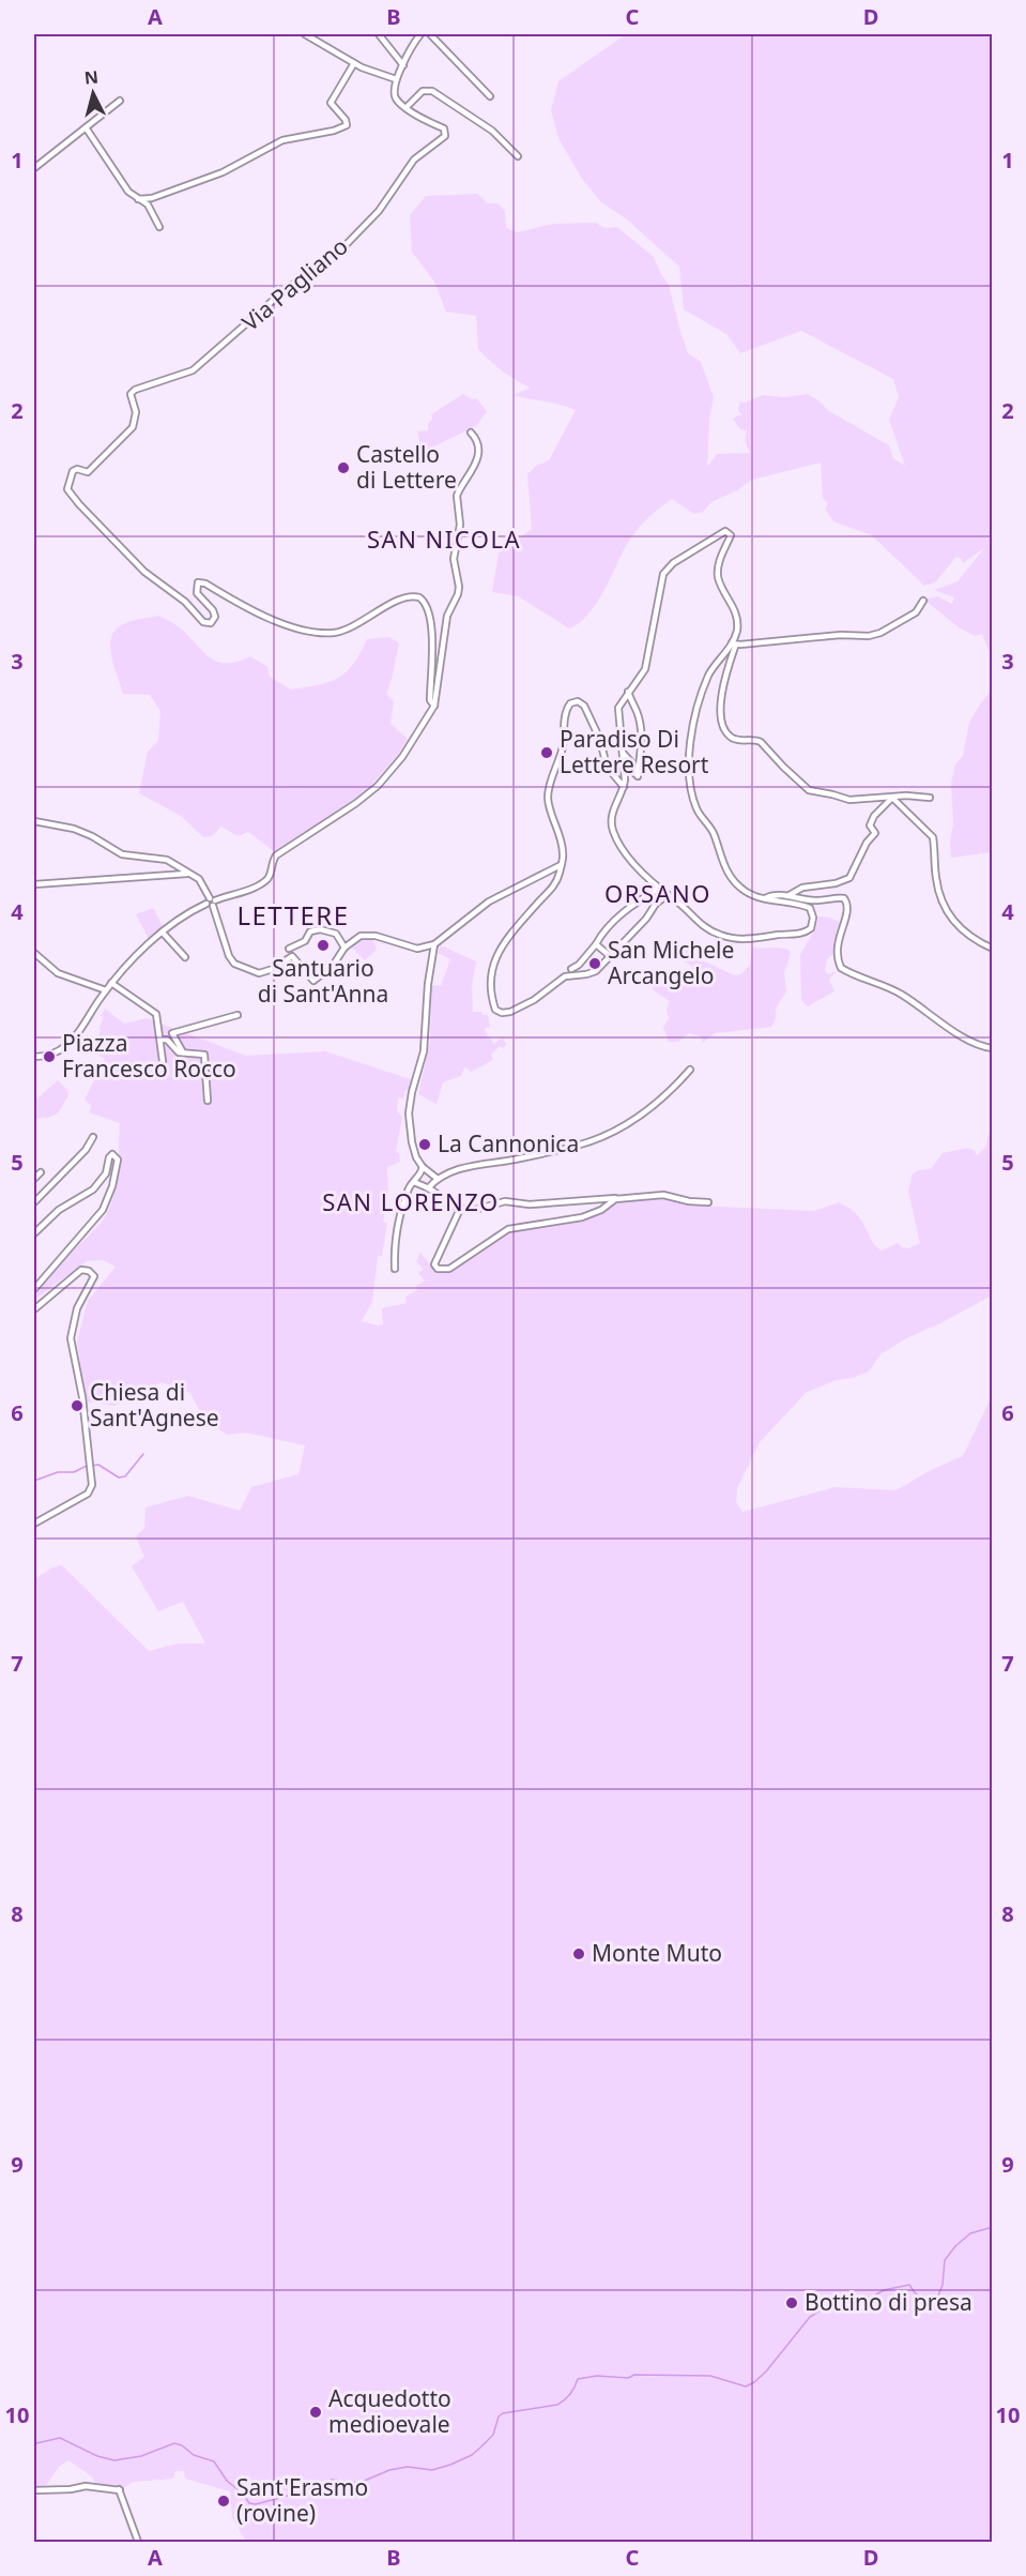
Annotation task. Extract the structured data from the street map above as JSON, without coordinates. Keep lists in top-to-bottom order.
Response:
{
  "streets": {
    "street": ["Via Pagliano"]
  },
  "districts": [
    "SAN NICOLA",
    "ORSANO",
    "LETTERE",
    "SAN LORENZO"
  ],
  "places": [
    "Castello di Lettere",
    "Paradiso Di Lettere Resort",
    "Santuario di Sant'Anna",
    "San Michele Arcangelo",
    "Piazza Francesco Rocco",
    "La Cannonica",
    "Chiesa di Sant'Agnese",
    "Monte Muto",
    "Bottino di presa",
    "Acquedotto medioevale",
    "Sant'Erasmo (rovine)"
  ],
  "north": "top",
  "grid": {
    "columns": [
      "A",
      "B",
      "C",
      "D"
    ],
    "rows": [
      "1",
      "2",
      "3",
      "4",
      "5",
      "6",
      "7",
      "8",
      "9",
      "10"
    ]
  }
}
